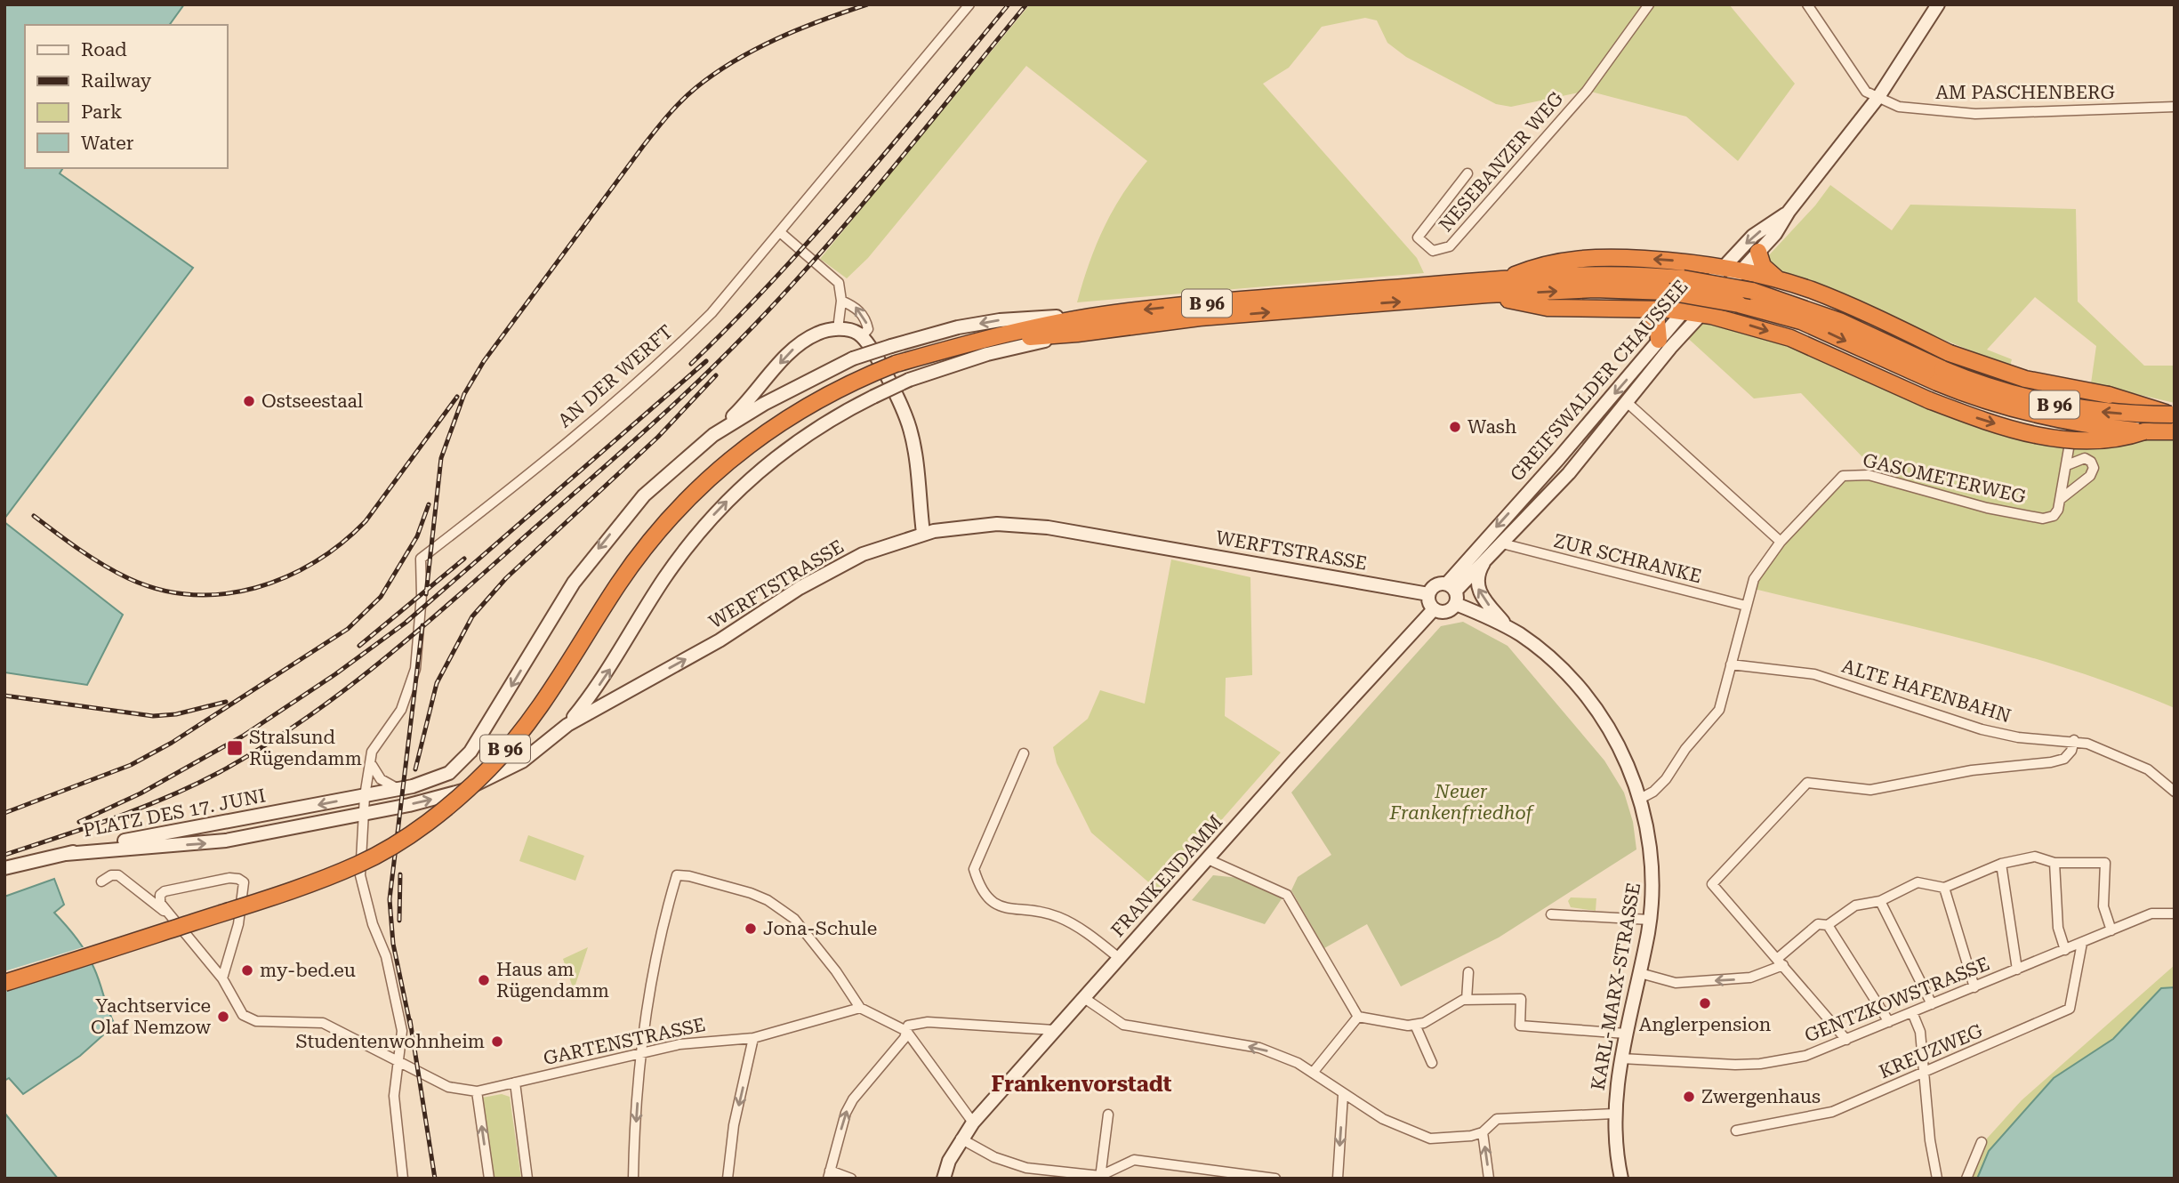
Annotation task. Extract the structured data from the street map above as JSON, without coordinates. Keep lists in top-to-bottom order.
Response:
{
  "streets": {
    "highway": ["B 96"],
    "main road": [
      "GREIFSWALDER CHAUSSEE",
      "WERFTSTRASSE",
      "PLATZ DES 17. JUNI",
      "FRANKENDAMM",
      "KARL-MARX-STRASSE"
    ],
    "street": [
      "AM PASCHENBERG",
      "NESEBANZER WEG",
      "AN DER WERFT",
      "GASOMETERWEG",
      "ZUR SCHRANKE",
      "ALTE HAFENBAHN",
      "GENTZKOWSTRASSE",
      "GARTENSTRASSE",
      "KREUZWEG"
    ]
  },
  "crossings": [
    ["AM PASCHENBERG", "GREIFSWALDER CHAUSSEE"],
    ["AN DER WERFT", "WERFTSTRASSE"],
    ["AN DER WERFT", "PLATZ DES 17. JUNI"],
    ["AN DER WERFT", "GARTENSTRASSE"],
    ["GREIFSWALDER CHAUSSEE", "WERFTSTRASSE"],
    ["GREIFSWALDER CHAUSSEE", "ZUR SCHRANKE"],
    ["GREIFSWALDER CHAUSSEE", "FRANKENDAMM"],
    ["GREIFSWALDER CHAUSSEE", "KARL-MARX-STRASSE"],
    ["GASOMETERWEG", "ZUR SCHRANKE"],
    ["GASOMETERWEG", "ALTE HAFENBAHN"],
    ["GASOMETERWEG", "KARL-MARX-STRASSE"],
    ["WERFTSTRASSE", "PLATZ DES 17. JUNI"],
    ["WERFTSTRASSE", "FRANKENDAMM"],
    ["WERFTSTRASSE", "KARL-MARX-STRASSE"],
    ["FRANKENDAMM", "KARL-MARX-STRASSE"],
    ["KARL-MARX-STRASSE", "GENTZKOWSTRASSE"],
    ["GENTZKOWSTRASSE", "KREUZWEG"]
  ],
  "districts": ["Frankenvorstadt"],
  "parks": ["Neuer Frankenfriedhof"],
  "places": {
    "other": [
      "Ostseestaal",
      "Wash",
      "Jona-Schule",
      "my-bed.eu",
      "Haus am Rügendamm",
      "Anglerpension",
      "Yachtservice Olaf Nemzow",
      "Studentenwohnheim",
      "Zwergenhaus"
    ],
    "transit": ["Stralsund Rügendamm"]
  },
  "legend": [
    "Road",
    "Railway",
    "Park",
    "Water"
  ]
}
